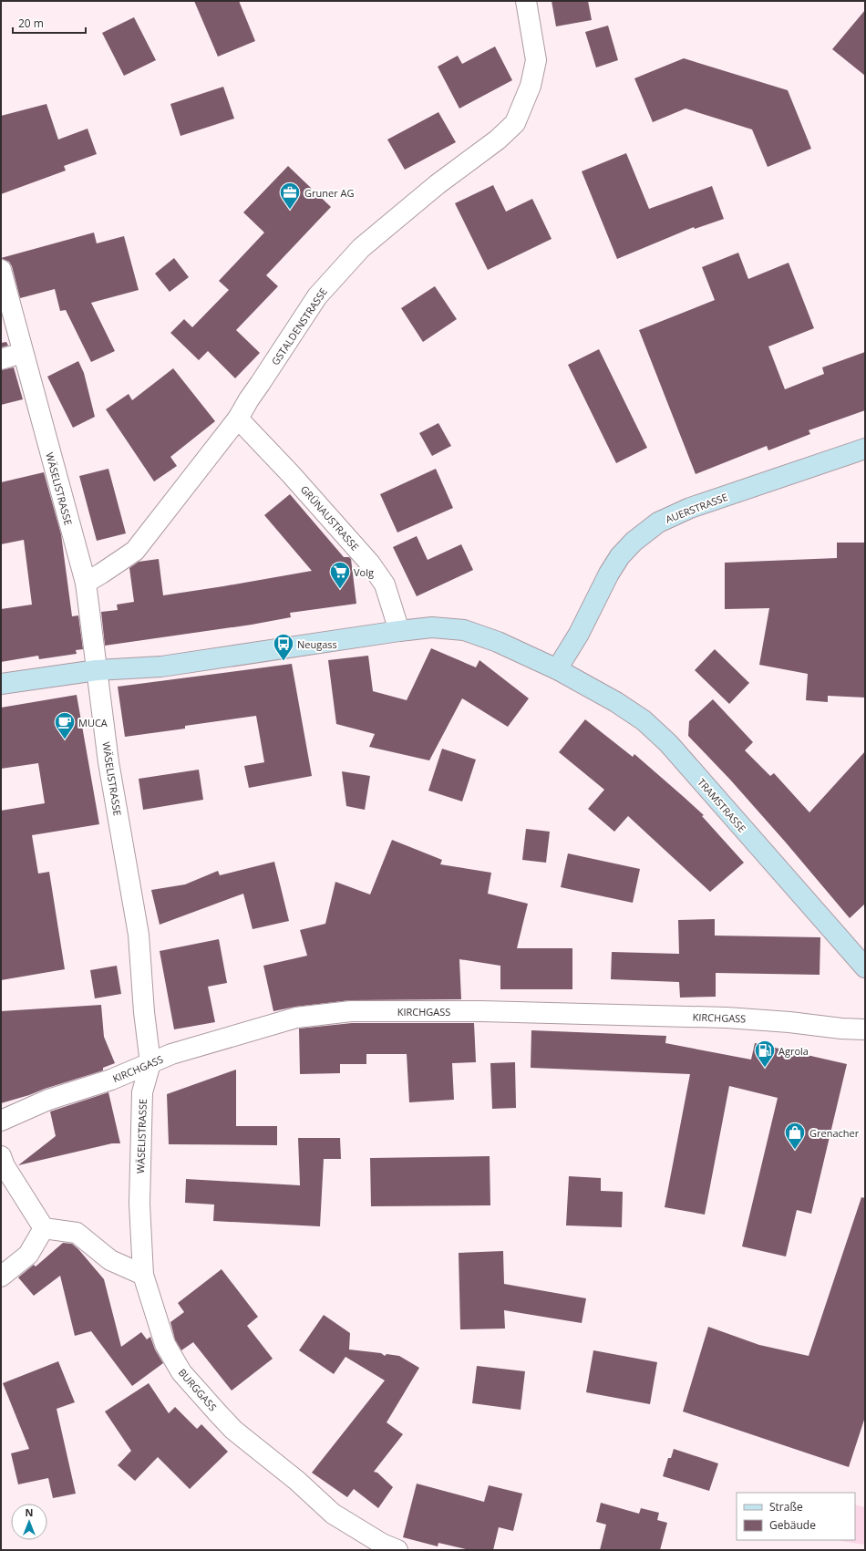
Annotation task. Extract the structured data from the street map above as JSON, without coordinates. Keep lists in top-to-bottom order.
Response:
{
  "streets": {
    "main road": ["AUERSTRASSE", "TRAMSTRASSE"],
    "street": [
      "GSTALDENSTRASSE",
      "WÄSELISTRASSE",
      "GRÜNAUSTRASSE",
      "KIRCHGASS",
      "BURGGASS"
    ]
  },
  "crossings": [
    ["GSTALDENSTRASSE", "WÄSELISTRASSE"],
    ["GSTALDENSTRASSE", "GRÜNAUSTRASSE"],
    ["WÄSELISTRASSE", "KIRCHGASS"],
    ["WÄSELISTRASSE", "BURGGASS"],
    ["AUERSTRASSE", "TRAMSTRASSE"]
  ],
  "places": {
    "office": ["Gruner AG"],
    "supermarket": ["Volg"],
    "bus stop": ["Neugass"],
    "cafe": ["MUCA"],
    "fuel station": ["Agrola"],
    "shop": ["Grenacher"]
  },
  "legend": ["Straße", "Gebäude"],
  "scale_bar": "20 m",
  "north": "top"
}
